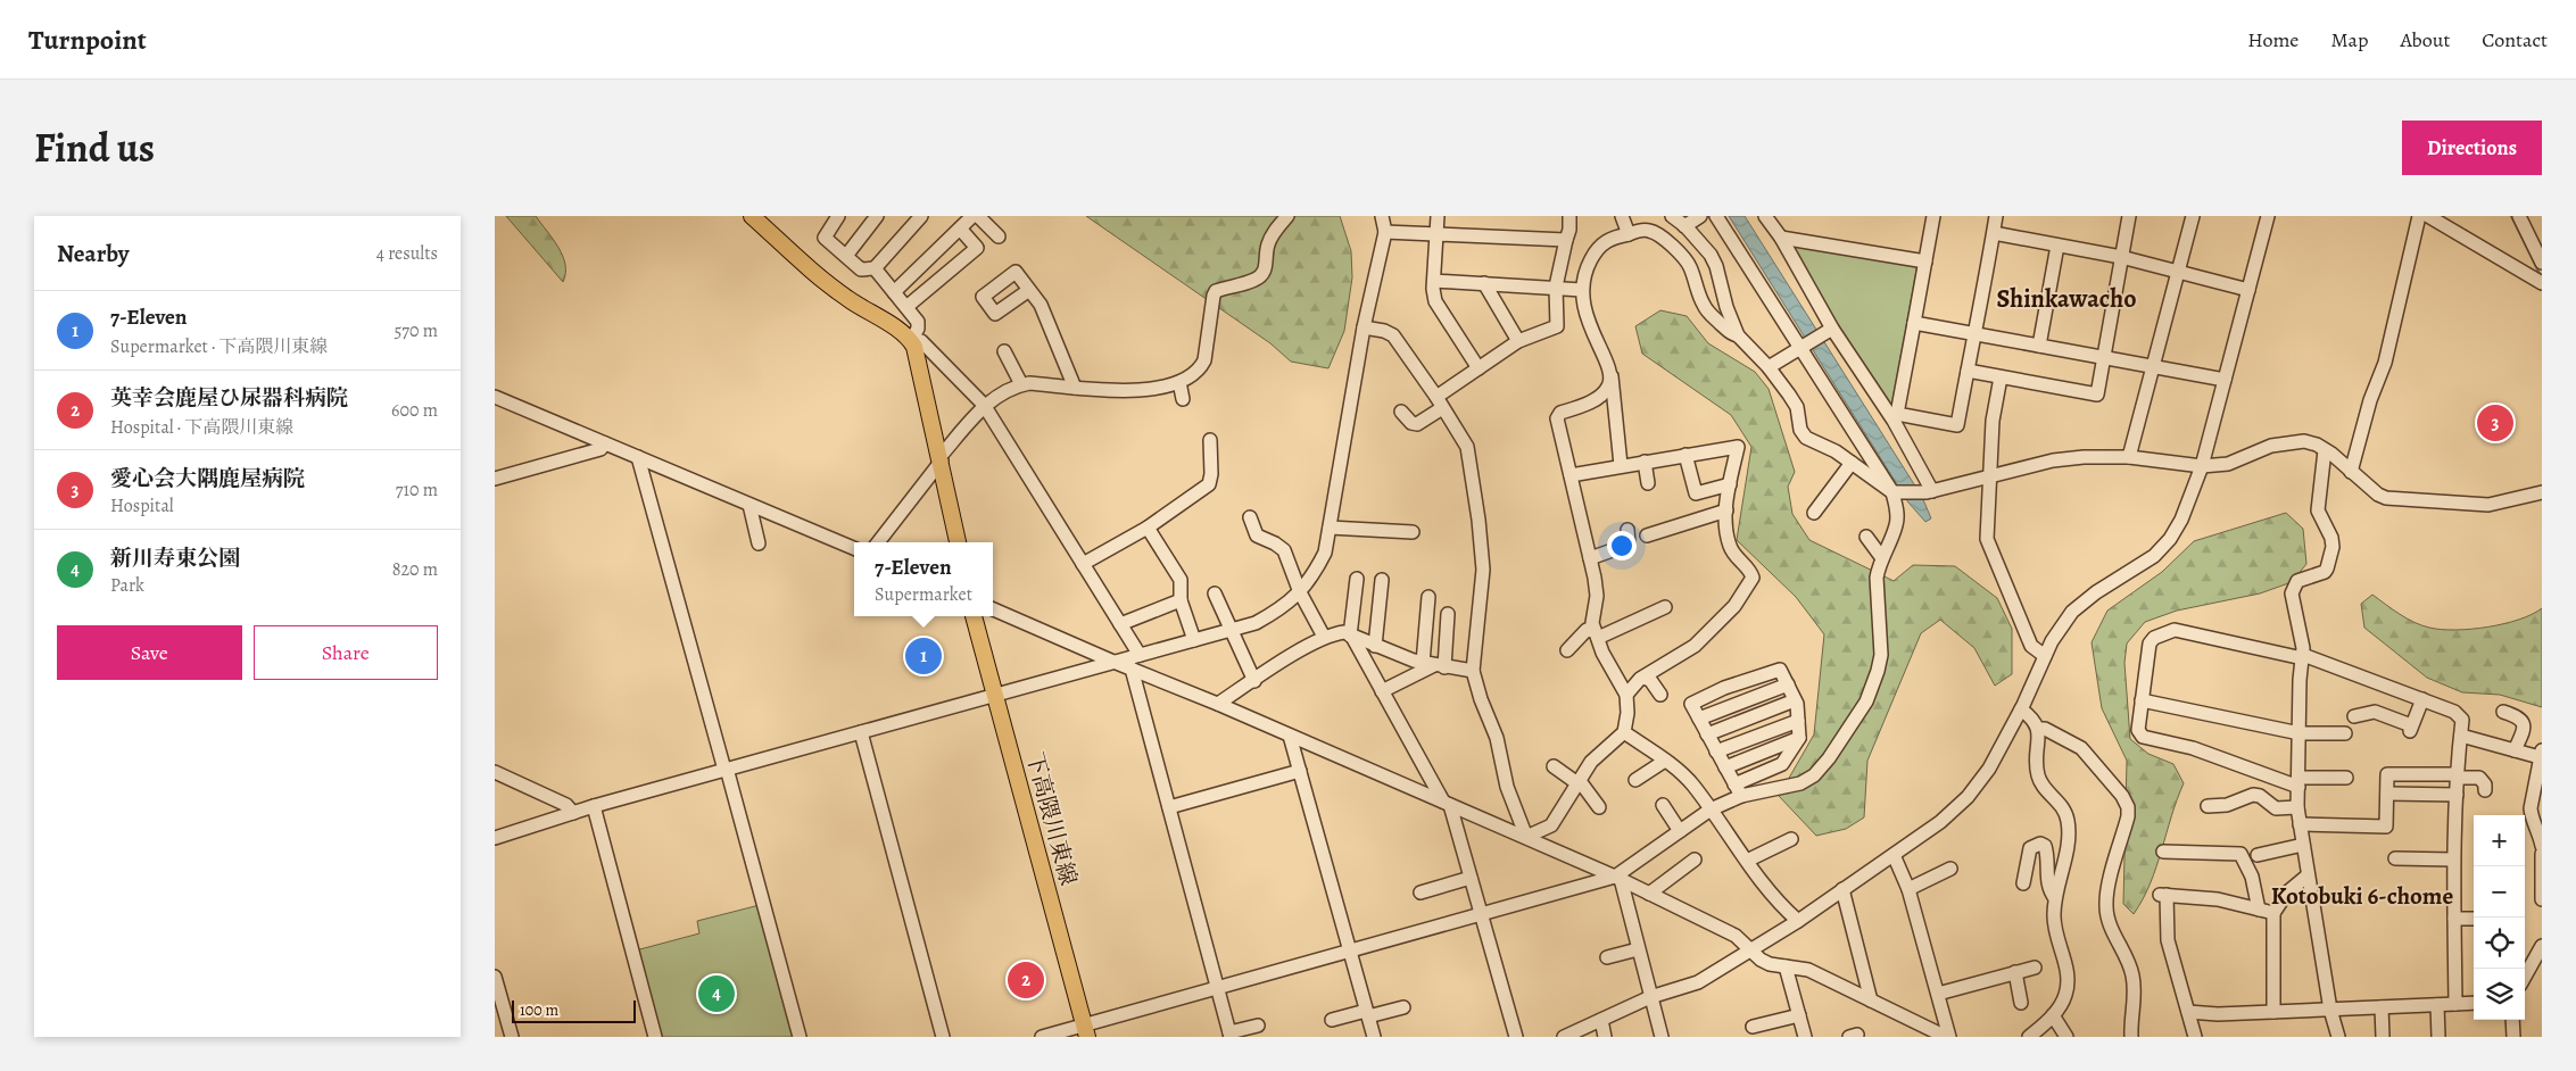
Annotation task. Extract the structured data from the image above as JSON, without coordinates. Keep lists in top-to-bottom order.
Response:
{
  "streets": {
    "main road": ["下高隈川東線"]
  },
  "districts": ["Shinkawacho", "Kotobuki 6-chome"],
  "scale_bar": "100 m",
  "page": {
    "header": "Turnpoint",
    "nav": [
      "Home",
      "Map",
      "About",
      "Contact"
    ],
    "title": "Find us",
    "buttons": [
      "Directions",
      ["Save", "Share"]
    ],
    "heading": ["Nearby", "4 results"],
    "list": [
      {
        "mark": "1",
        "name": "7-Eleven",
        "note": "Supermarket · 下高隈川東線",
        "value": "570 m"
      },
      {
        "mark": "2",
        "name": "英幸会鹿屋ひ尿器科病院",
        "note": "Hospital · 下高隈川東線",
        "value": "600 m"
      },
      {
        "mark": "3",
        "name": "愛心会大隅鹿屋病院",
        "note": "Hospital",
        "value": "710 m"
      },
      {
        "mark": "4",
        "name": "新川寿東公園",
        "note": "Park",
        "value": "820 m"
      }
    ],
    "pins": [
      "3",
      "1",
      "2",
      "4"
    ],
    "popup": ["7-Eleven", "Supermarket"],
    "map_buttons": ["+", "−"],
    "scale": "100 m"
  }
}
